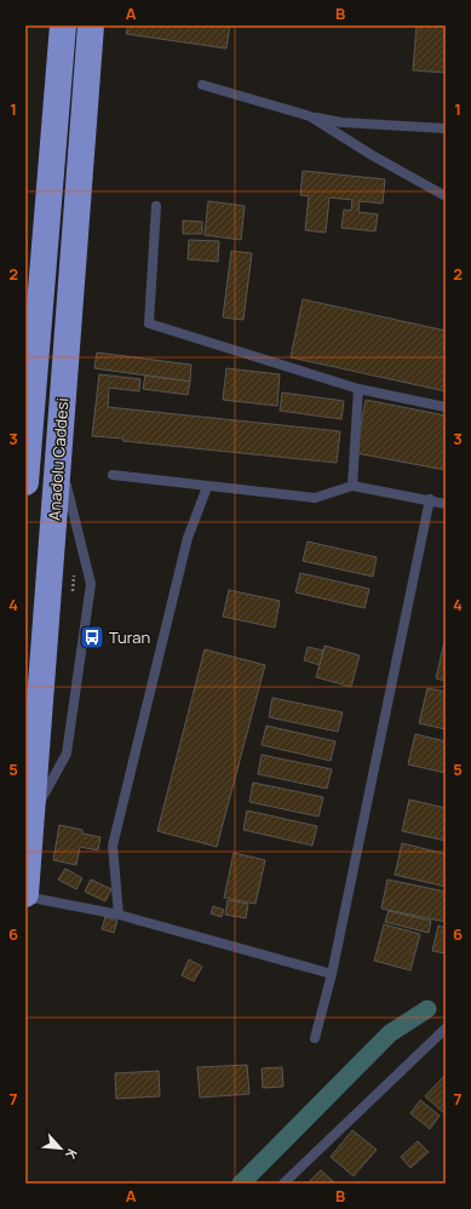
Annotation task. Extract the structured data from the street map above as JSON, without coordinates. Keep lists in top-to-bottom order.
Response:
{
  "streets": {
    "highway": ["Anadolu Caddesi"]
  },
  "places": {
    "bus stop": ["Turan"]
  },
  "north": "bottom right",
  "grid": {
    "columns": ["A", "B"],
    "rows": [
      "1",
      "2",
      "3",
      "4",
      "5",
      "6",
      "7"
    ]
  }
}
